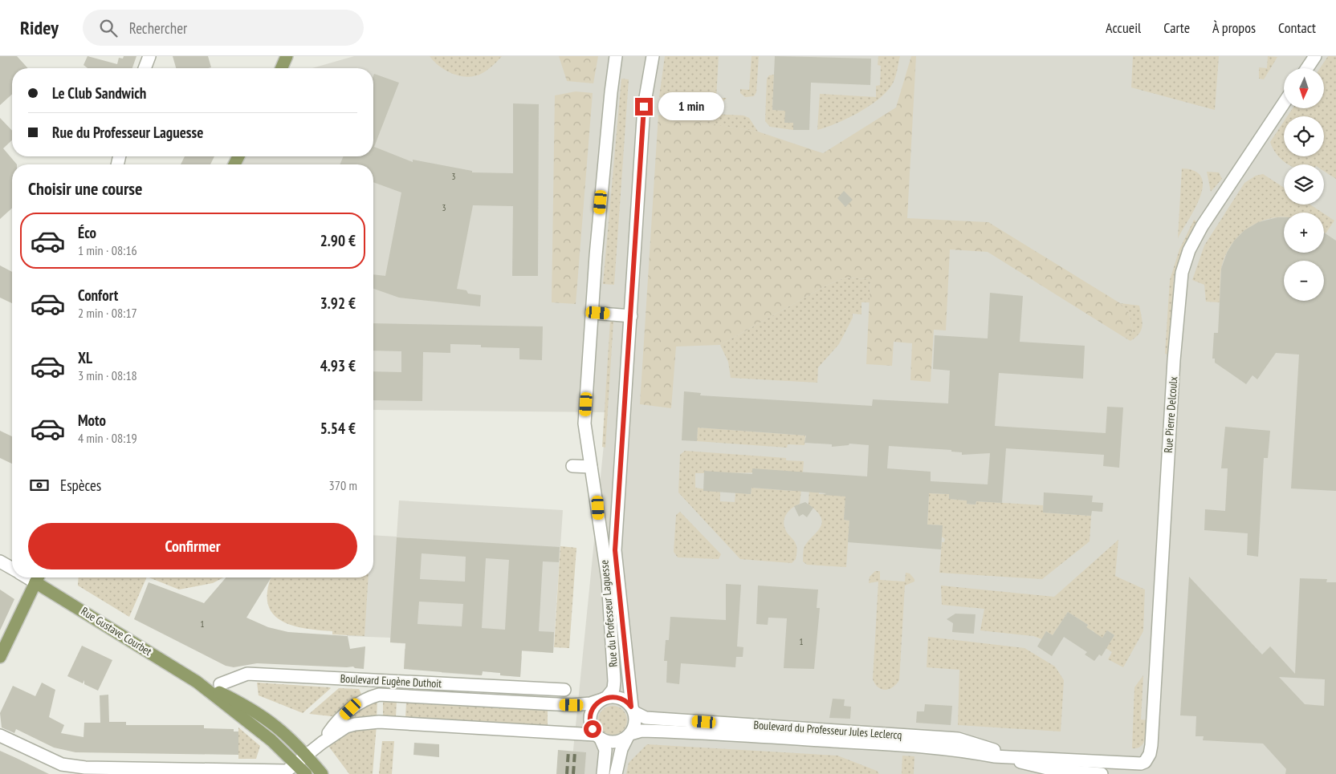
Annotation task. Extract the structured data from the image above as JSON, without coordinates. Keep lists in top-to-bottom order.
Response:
{
  "streets": {
    "main road": ["Rue Gustave Courbet"],
    "street": [
      "Rue Pierre Delcoulx",
      "Rue du Professeur Laguesse",
      "Boulevard Eugène Duthoit",
      "Boulevard du Professeur Jules Leclercq"
    ]
  },
  "crossings": [
    ["Rue Pierre Delcoulx", "Boulevard du Professeur Jules Leclercq"],
    ["Rue du Professeur Laguesse", "Boulevard Eugène Duthoit"],
    ["Rue du Professeur Laguesse", "Boulevard du Professeur Jules Leclercq"],
    ["Rue Gustave Courbet", "Boulevard Eugène Duthoit"],
    ["Boulevard Eugène Duthoit", "Boulevard du Professeur Jules Leclercq"]
  ],
  "house_numbers": [
    "3",
    "3",
    "1",
    "1"
  ],
  "north": "bottom",
  "page": {
    "header": "Ridey",
    "search": "Rechercher",
    "nav": [
      "Accueil",
      "Carte",
      "À propos",
      "Contact"
    ],
    "map_buttons": ["+", "−"],
    "banner": ["Le Club Sandwich", "Rue du Professeur Laguesse"],
    "bubble": "1 min",
    "heading": "Choisir une course",
    "list": [
      {
        "name": "Éco",
        "note": "1 min · 08:16",
        "value": "2.90 €"
      },
      {
        "name": "Confort",
        "note": "2 min · 08:17",
        "value": "3.92 €"
      },
      {
        "name": "XL",
        "note": "3 min · 08:18",
        "value": "4.93 €"
      },
      {
        "name": "Moto",
        "note": "4 min · 08:19",
        "value": "5.54 €"
      }
    ],
    "pay": ["Espèces", "370 m"],
    "buttons": "Confirmer"
  }
}
